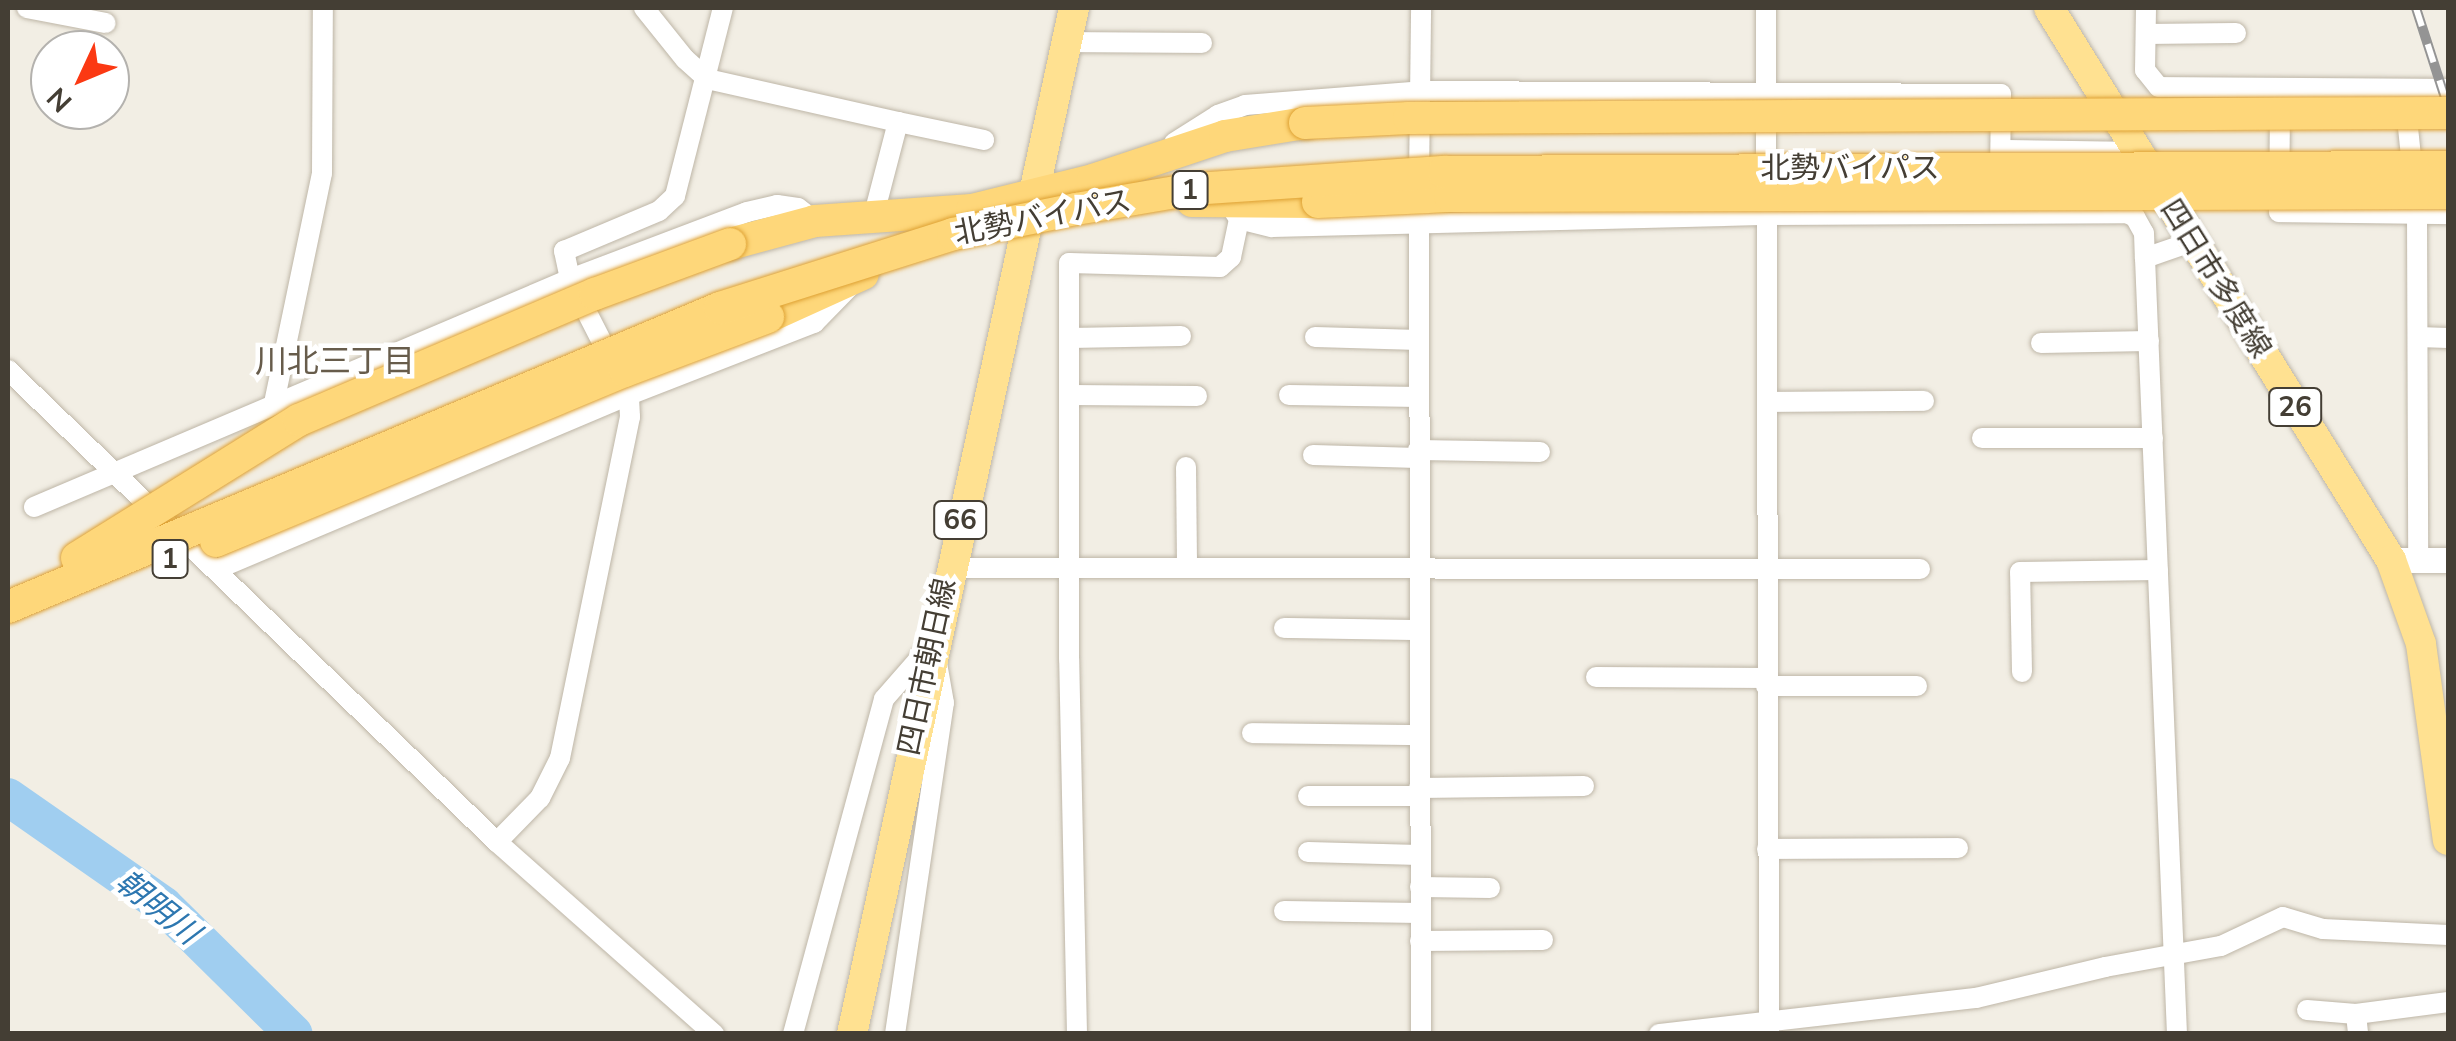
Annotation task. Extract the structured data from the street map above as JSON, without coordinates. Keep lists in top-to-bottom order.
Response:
{
  "streets": {
    "highway": ["北勢バイパス", "1"],
    "main road": [
      "四日市多度線",
      "26",
      "66",
      "四日市朝日線"
    ]
  },
  "crossings": [
    ["1", "四日市朝日線"]
  ],
  "districts": ["川北三丁目"],
  "water": ["朝明川"],
  "north": "bottom left"
}
